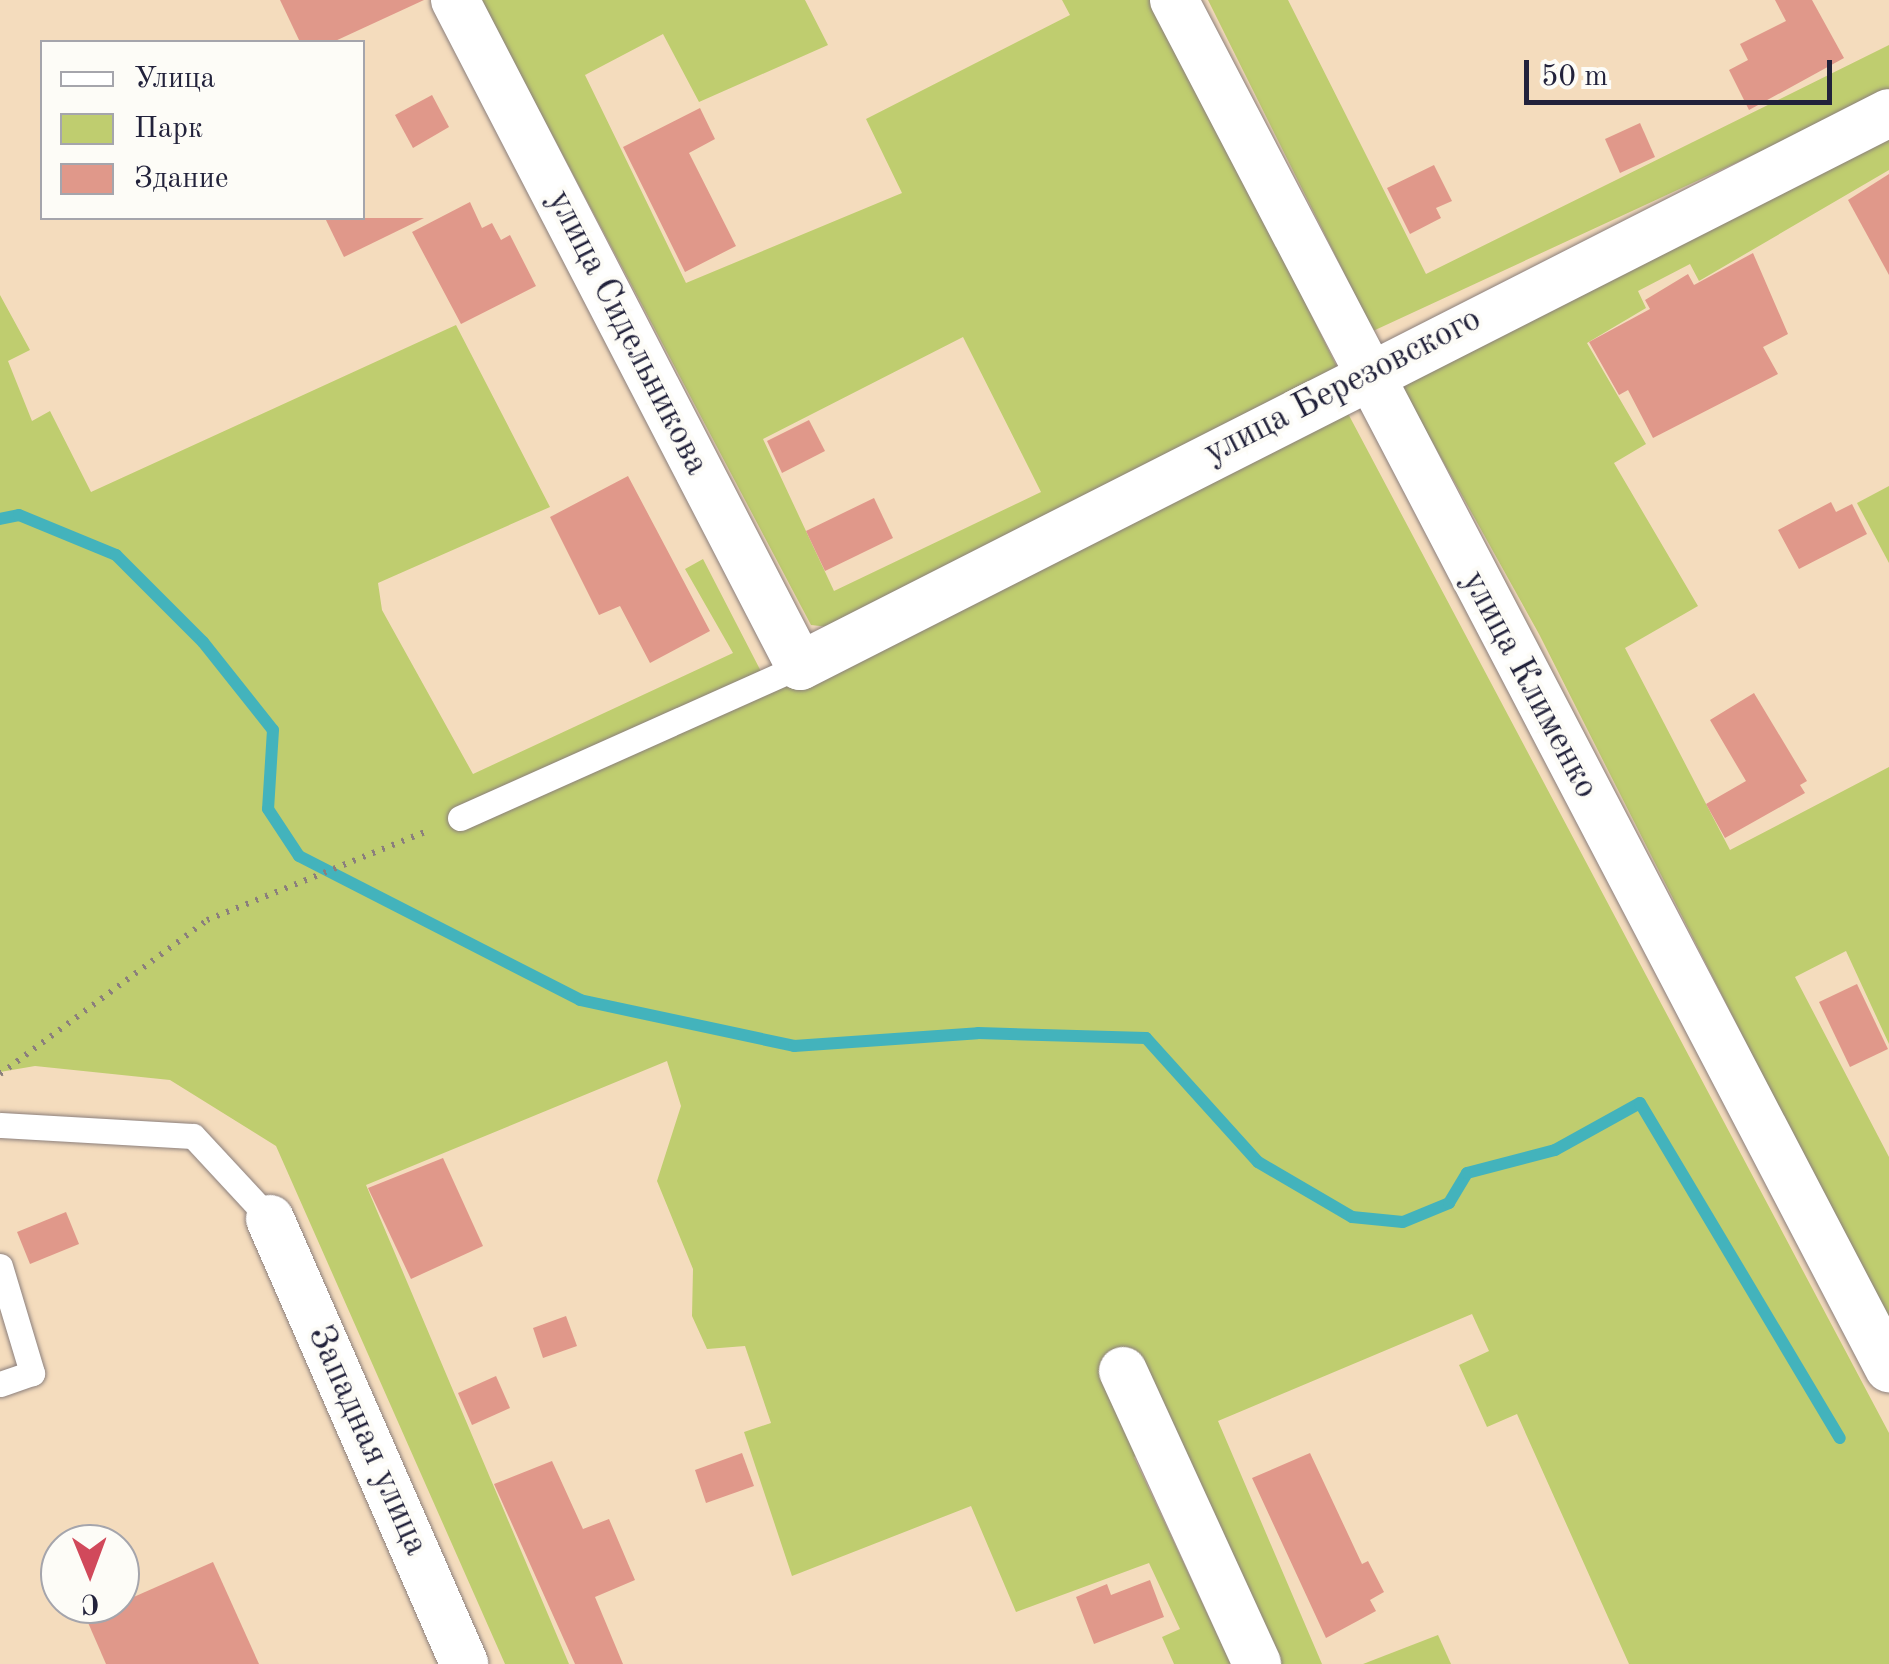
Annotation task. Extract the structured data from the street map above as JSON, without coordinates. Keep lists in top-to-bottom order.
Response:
{
  "streets": {
    "street": [
      "улица Сидельникова",
      "улица Березовского",
      "улица Клименко",
      "Западная улица"
    ]
  },
  "crossings": [
    ["улица Сидельникова", "улица Березовского"],
    ["улица Березовского", "улица Клименко"]
  ],
  "legend": ["Улица", "Парк", "Здание"],
  "scale_bar": "50 m",
  "north": "bottom"
}
